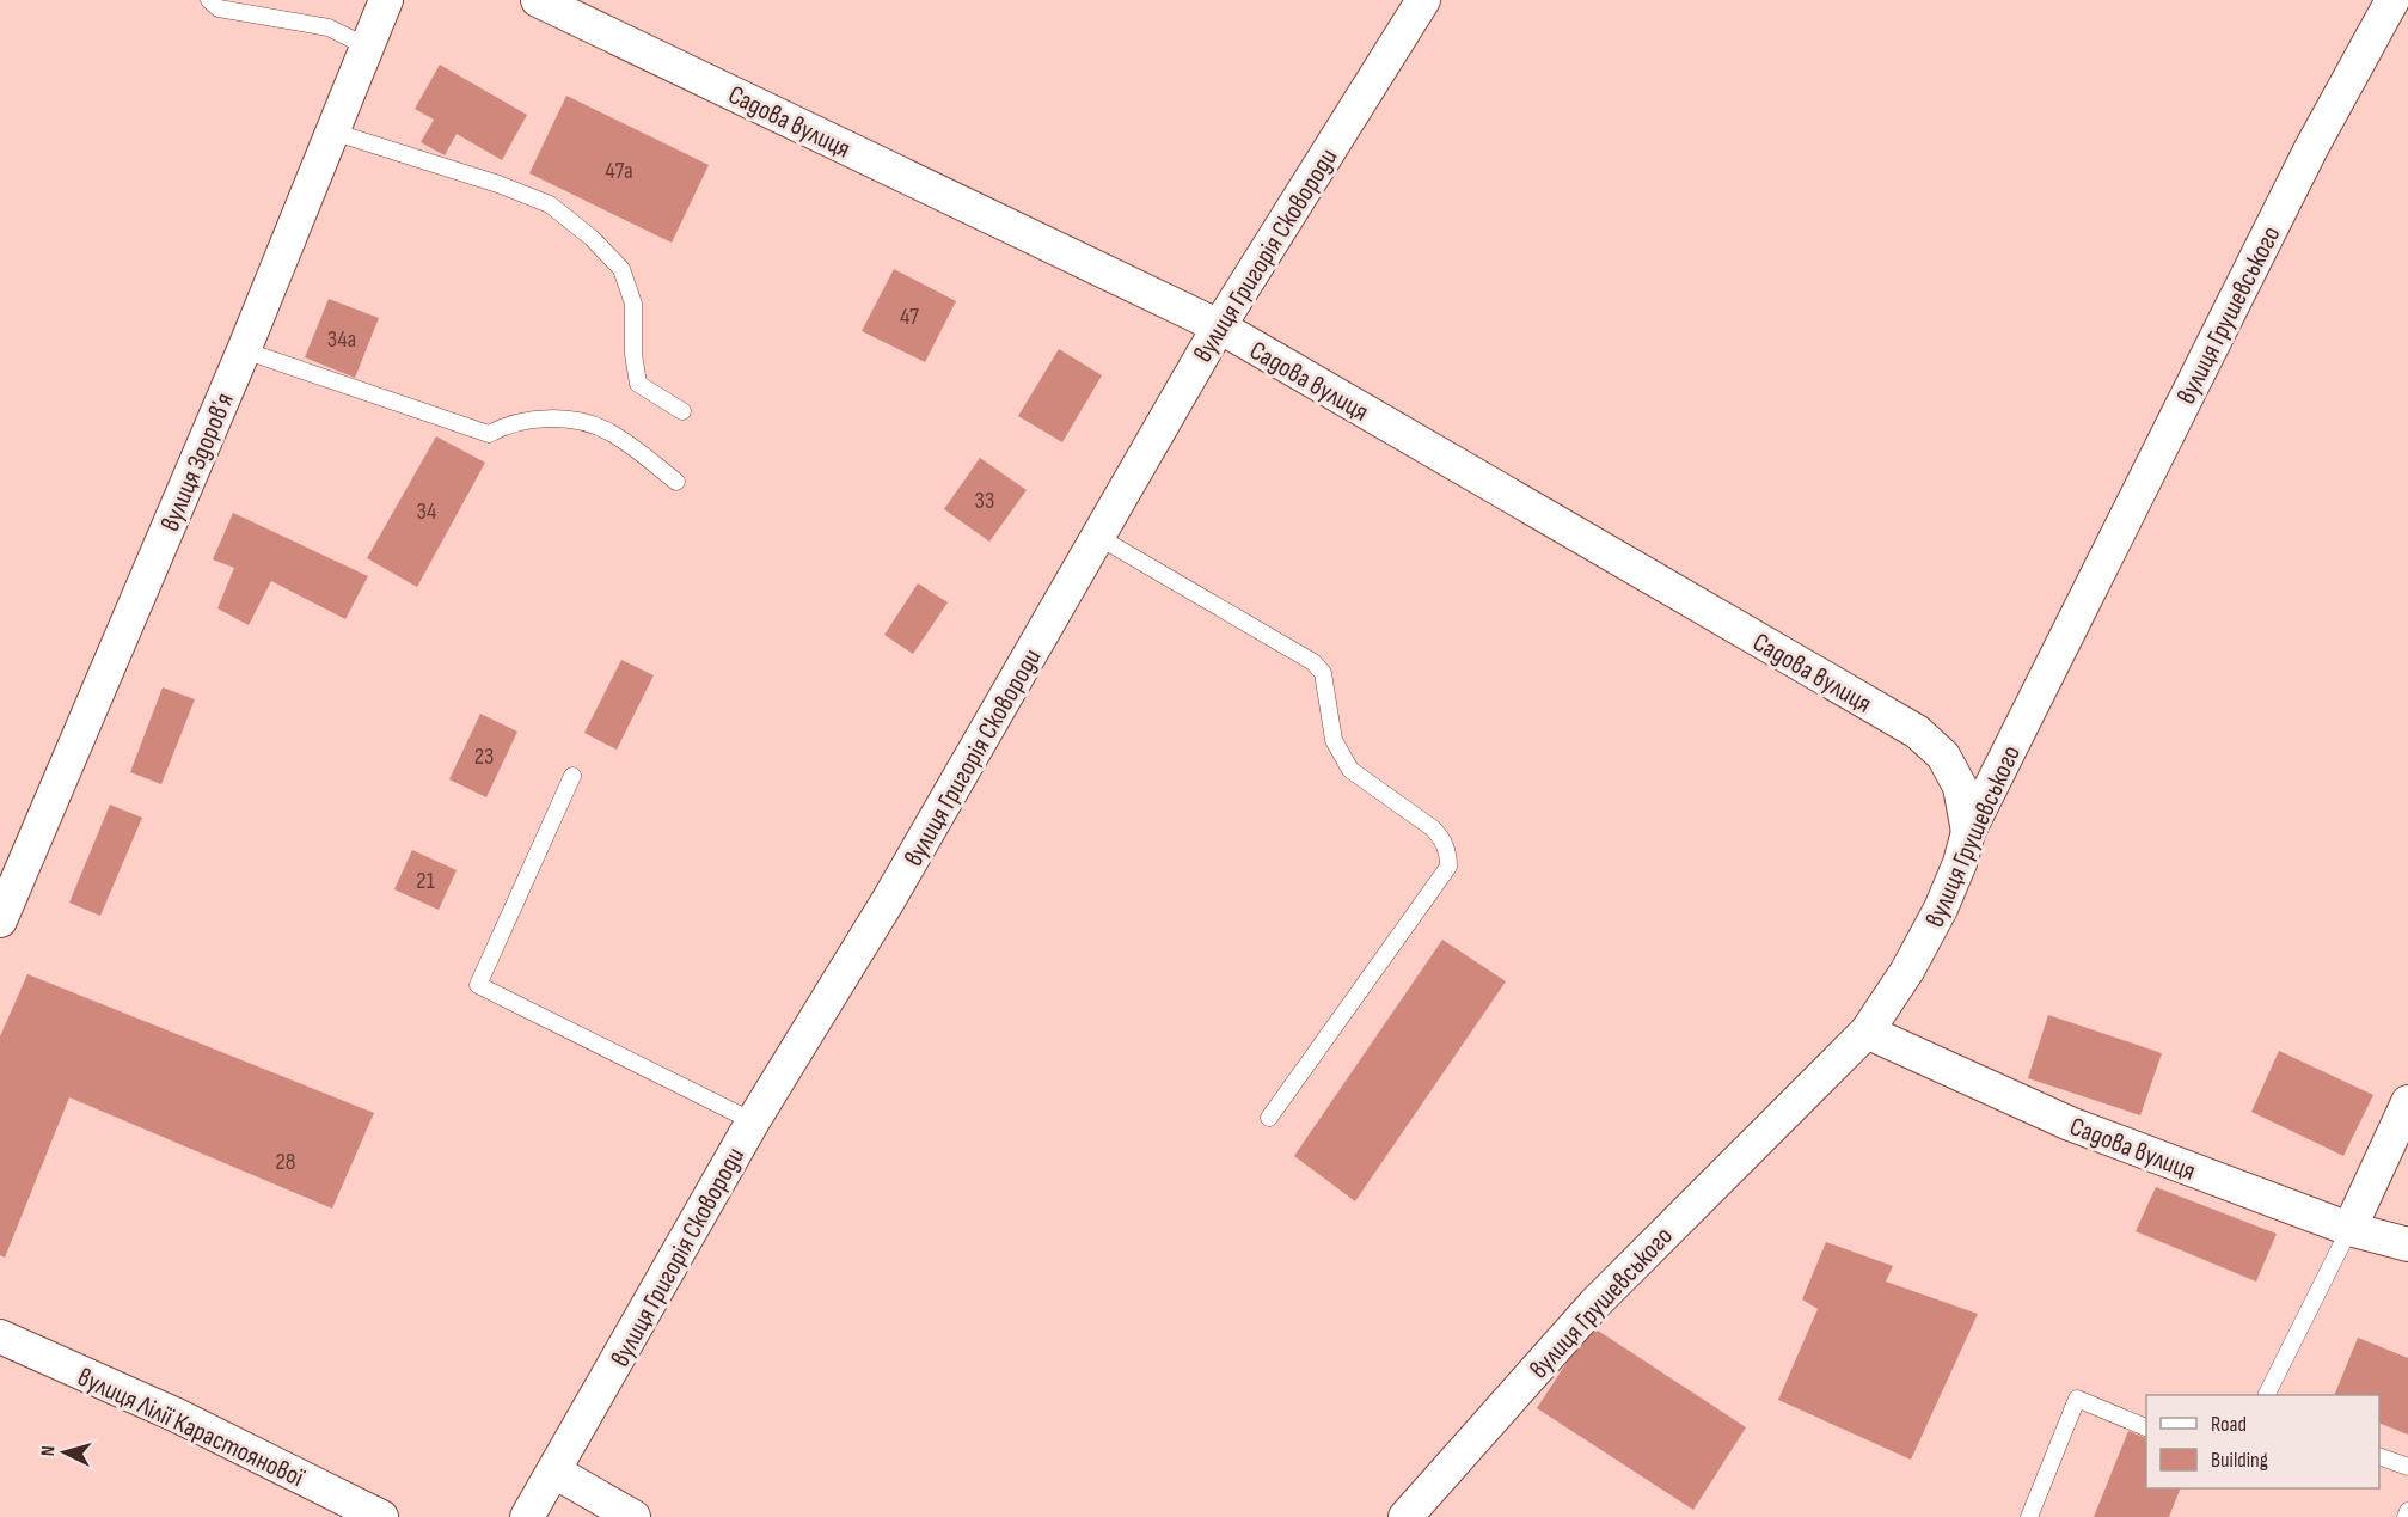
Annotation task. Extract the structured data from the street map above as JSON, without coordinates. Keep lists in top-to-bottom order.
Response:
{
  "streets": {
    "street": [
      "Садова вулиця",
      "вулиця Григорія Сковороди",
      "вулиця Грушевського",
      "вулиця Здоровʼя",
      "вулиця Лілії Карастоянової"
    ]
  },
  "crossings": [
    ["Садова вулиця", "вулиця Григорія Сковороди"],
    ["Садова вулиця", "вулиця Грушевського"]
  ],
  "house_numbers": [
    "47а",
    "47",
    "34а",
    "33",
    "34",
    "23",
    "21",
    "28"
  ],
  "legend": ["Road", "Building"],
  "north": "left"
}
